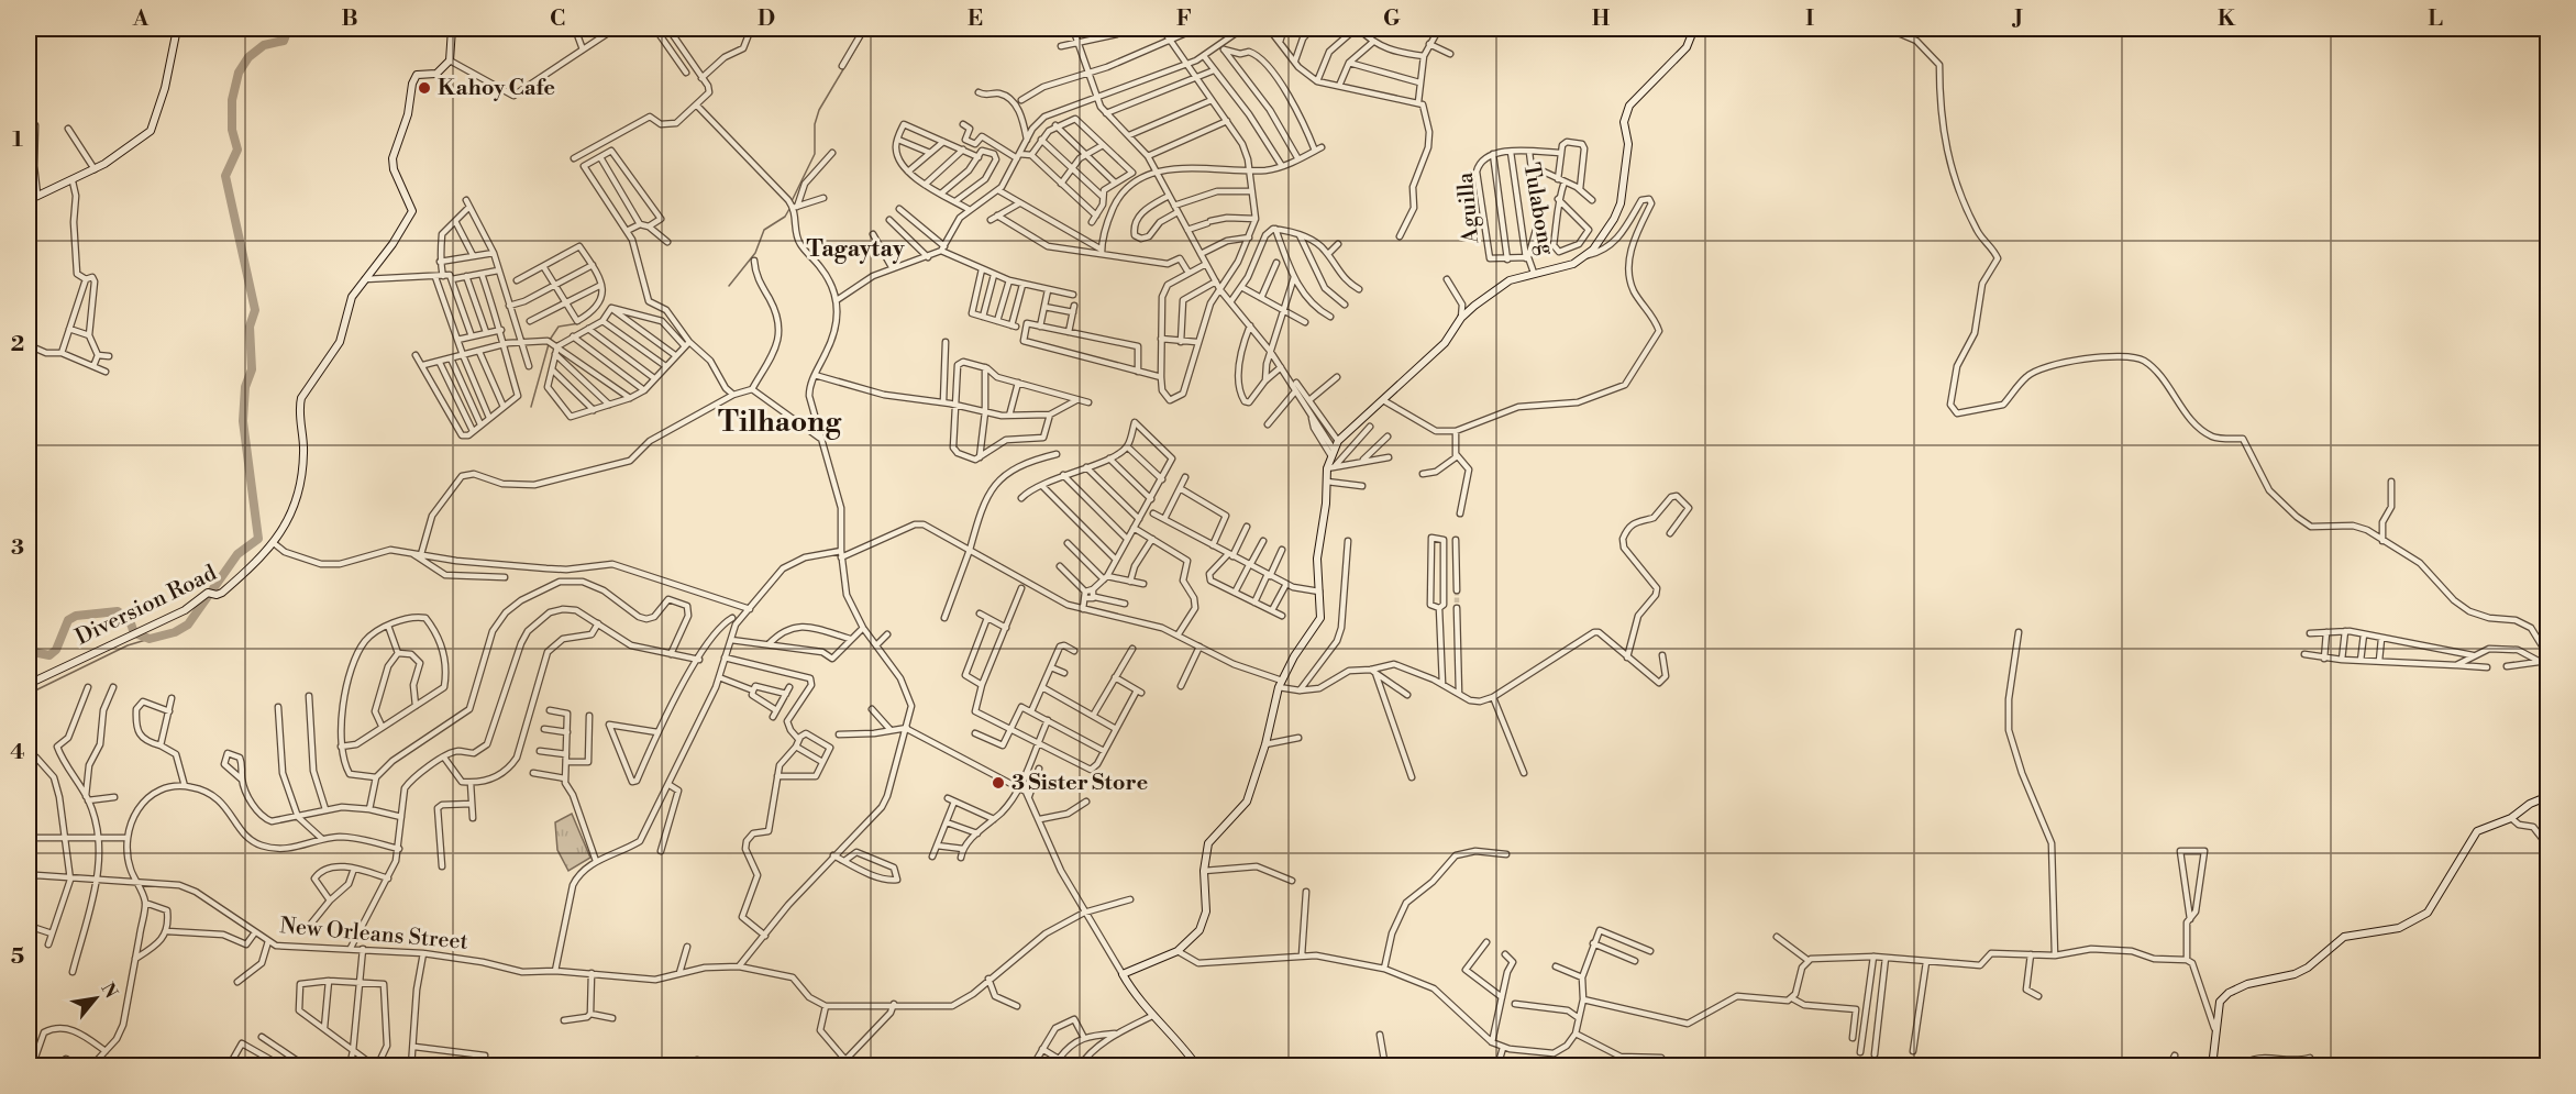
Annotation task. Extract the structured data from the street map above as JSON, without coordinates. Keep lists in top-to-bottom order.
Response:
{
  "streets": {
    "street": [
      "Aguilla",
      "Tulabong",
      "Diversion Road",
      "New Orleans Street"
    ]
  },
  "crossings": [
    ["Aguilla", "Tulabong"]
  ],
  "districts": ["Tagaytay", "Tilhaong"],
  "places": ["Kahoy Cafe", "3 Sister Store"],
  "north": "top right",
  "grid": {
    "columns": [
      "A",
      "B",
      "C",
      "D",
      "E",
      "F",
      "G",
      "H",
      "I",
      "J",
      "K",
      "L"
    ],
    "rows": [
      "1",
      "2",
      "3",
      "4",
      "5"
    ]
  }
}
